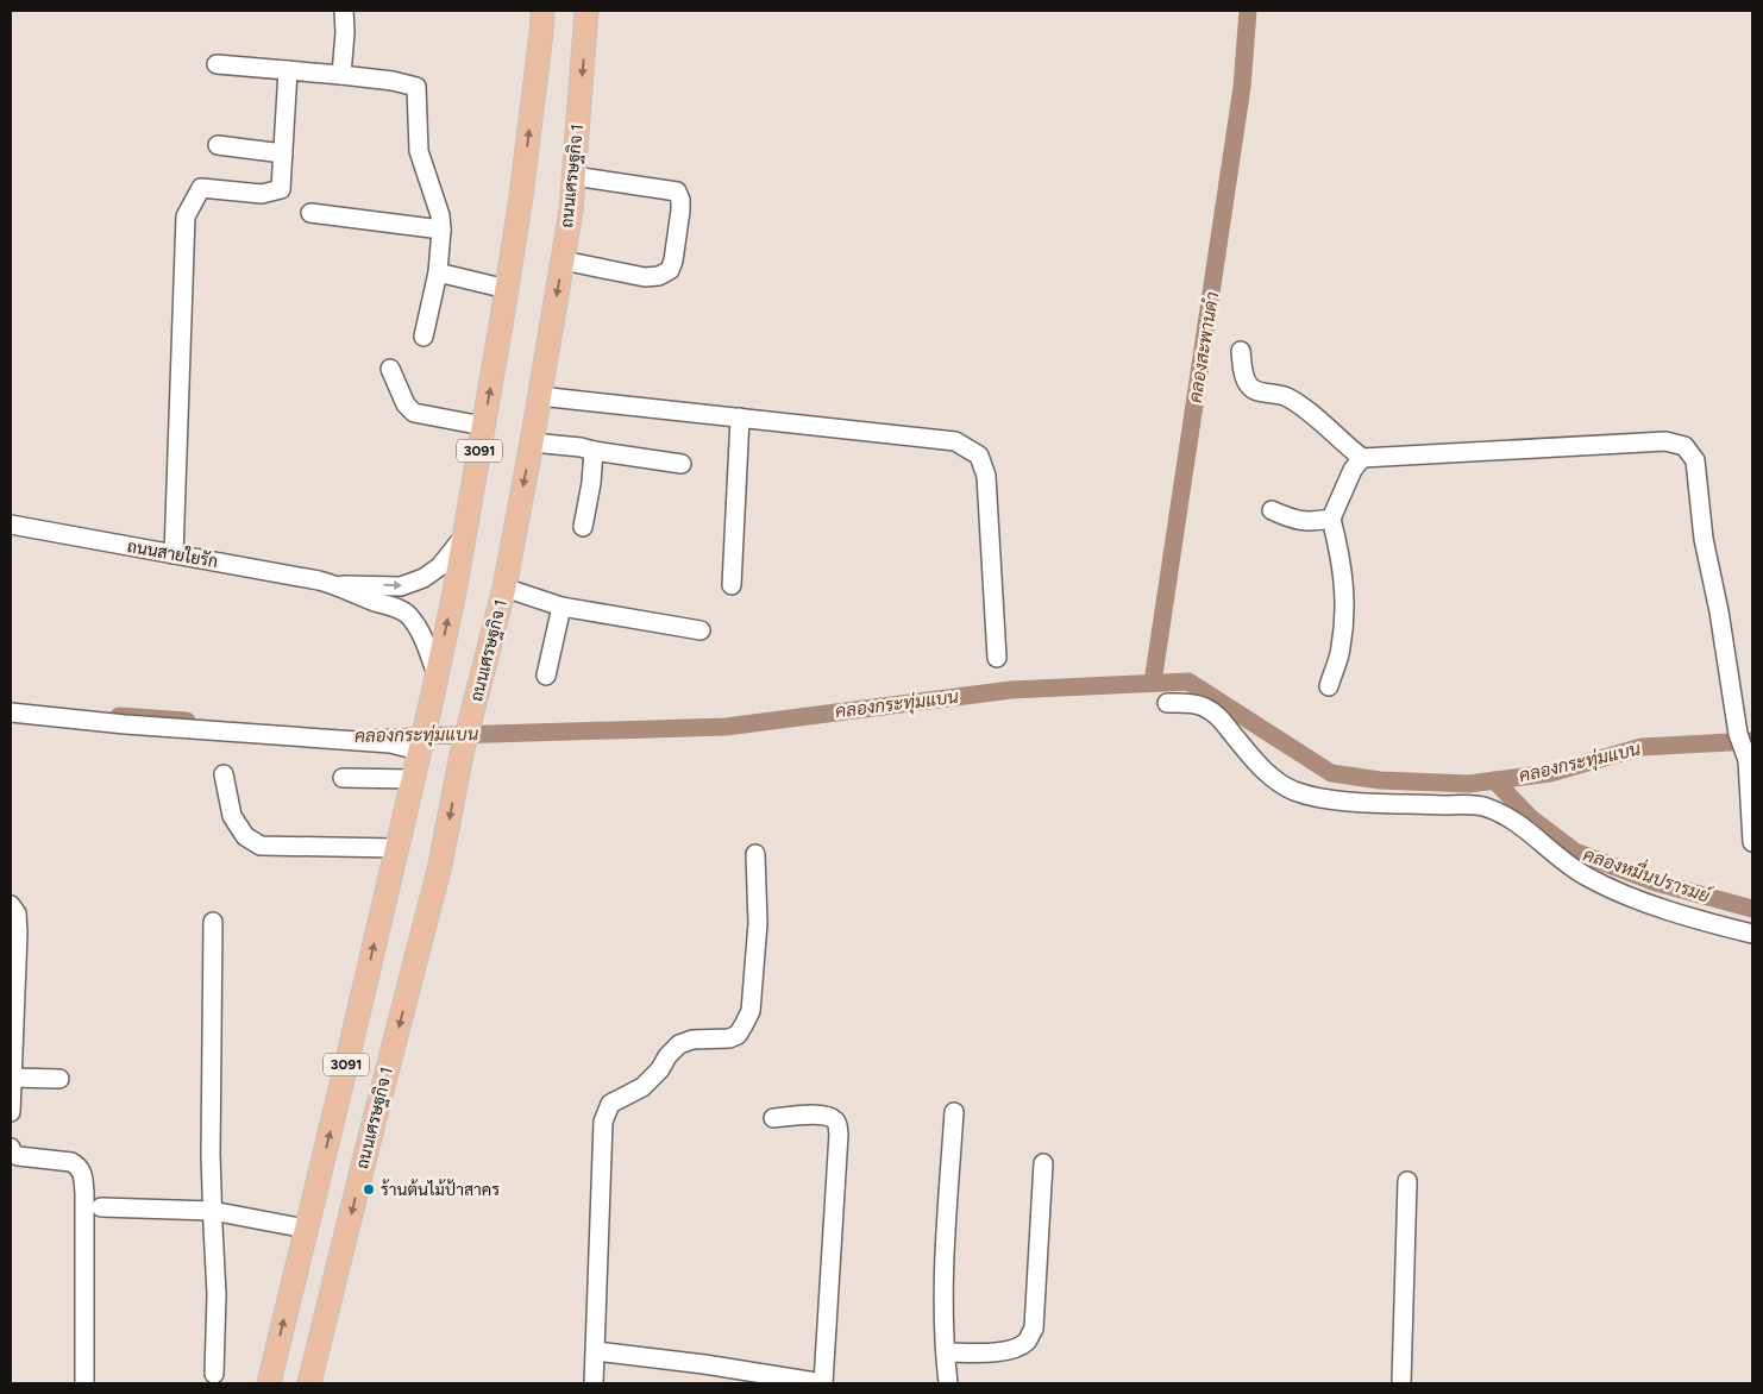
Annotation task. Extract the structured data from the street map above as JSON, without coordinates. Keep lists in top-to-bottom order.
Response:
{
  "streets": {
    "main road": ["ถนนเศรษฐกิจ 1", "3091"],
    "street": ["ถนนสายใยรัก"]
  },
  "crossings": [
    ["3091", "ถนนสายใยรัก"]
  ],
  "water": ["คลองสะพานดำ", "คลองกระทุ่มแบน", "คลองหมื่นปรารมย์"],
  "places": ["ร้านต้นไม้ป้าสาคร"]
}
